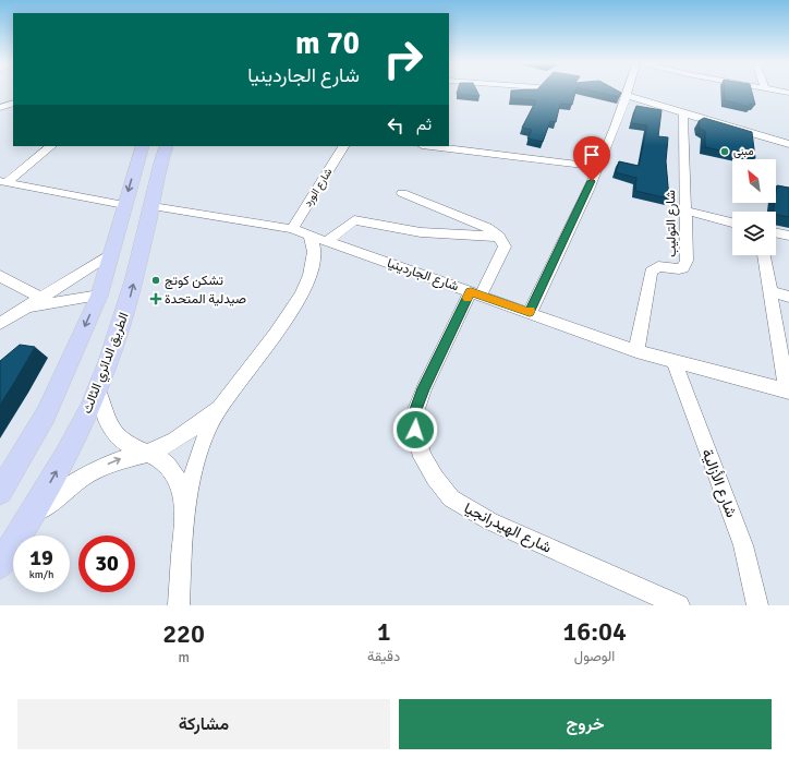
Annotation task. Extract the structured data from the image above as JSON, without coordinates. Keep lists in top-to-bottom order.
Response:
{
  "streets": {
    "main road": ["الطريق الدائري الثالث"],
    "street": [
      "شارع الورد",
      "شارع التوليب",
      "شارع الجاردينيا",
      "شارع الأزالية",
      "شارع الهيدرانجيا"
    ]
  },
  "crossings": [
    ["شارع الورد", "شارع الجاردينيا"],
    ["شارع التوليب", "شارع الجاردينيا"],
    ["شارع الجاردينيا", "الطريق الدائري الثالث"],
    ["شارع الجاردينيا", "شارع الأزالية"],
    ["شارع الجاردينيا", "شارع الهيدرانجيا"]
  ],
  "places": {
    "other": ["مبنى", "تشكن كوتج"],
    "health": ["صيدلية المتحدة"]
  },
  "north": "top left",
  "page": {
    "turn": ["70 m", "شارع الجاردينيا"],
    "then": "ثم",
    "speed": "19 km/h",
    "limit": "30",
    "eta": [
      "16:04",
      "الوصول",
      "1",
      "دقيقة",
      "220",
      "m"
    ],
    "buttons": ["خروج", "مشاركة"]
  }
}
